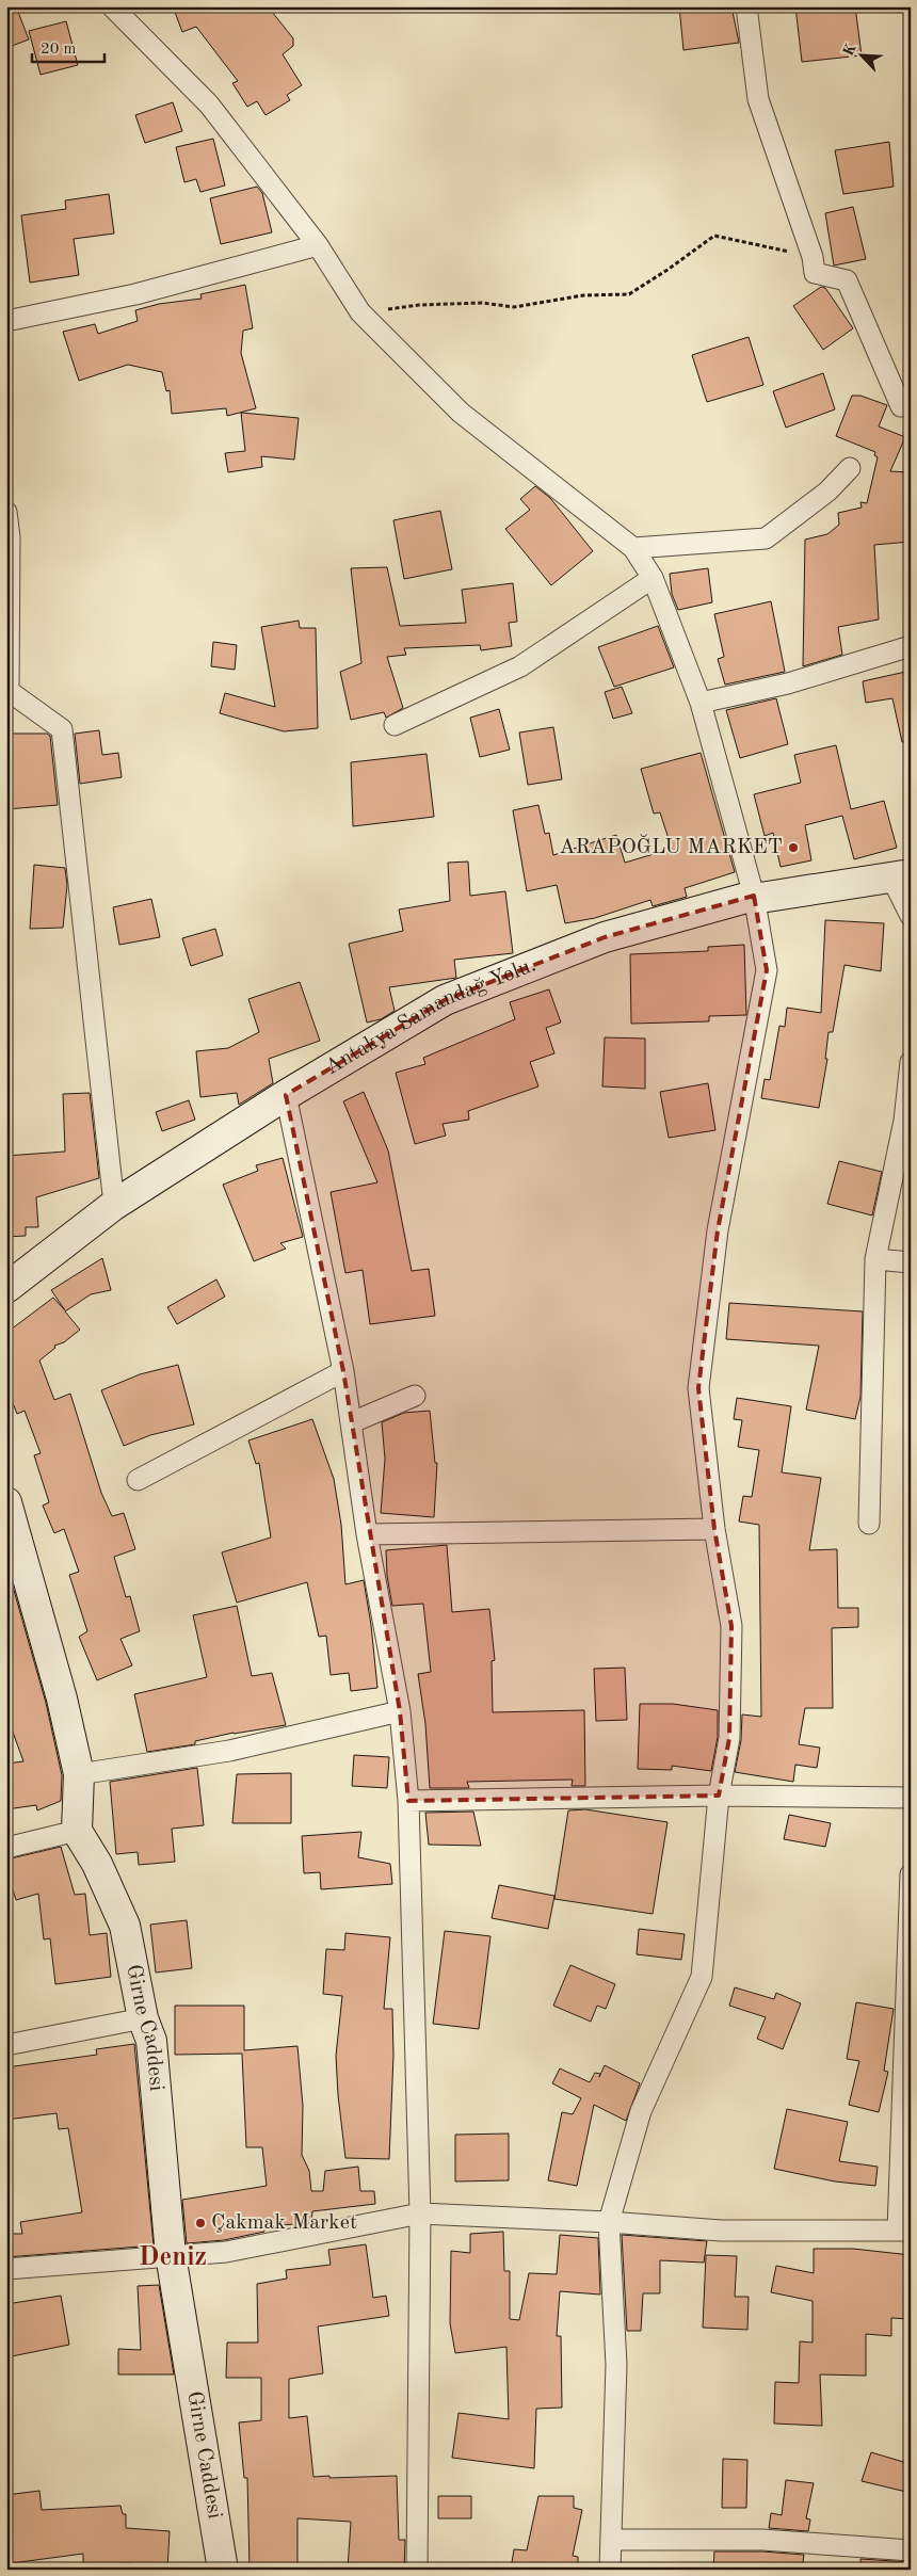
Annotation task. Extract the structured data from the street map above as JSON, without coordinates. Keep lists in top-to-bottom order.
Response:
{
  "streets": {
    "street": ["Antakya Samandağ Yolu.", "Girne Caddesi"]
  },
  "districts": ["Deniz"],
  "places": ["ARAPOĞLU MARKET", "Çakmak Market"],
  "scale_bar": "20 m",
  "north": "top left"
}
